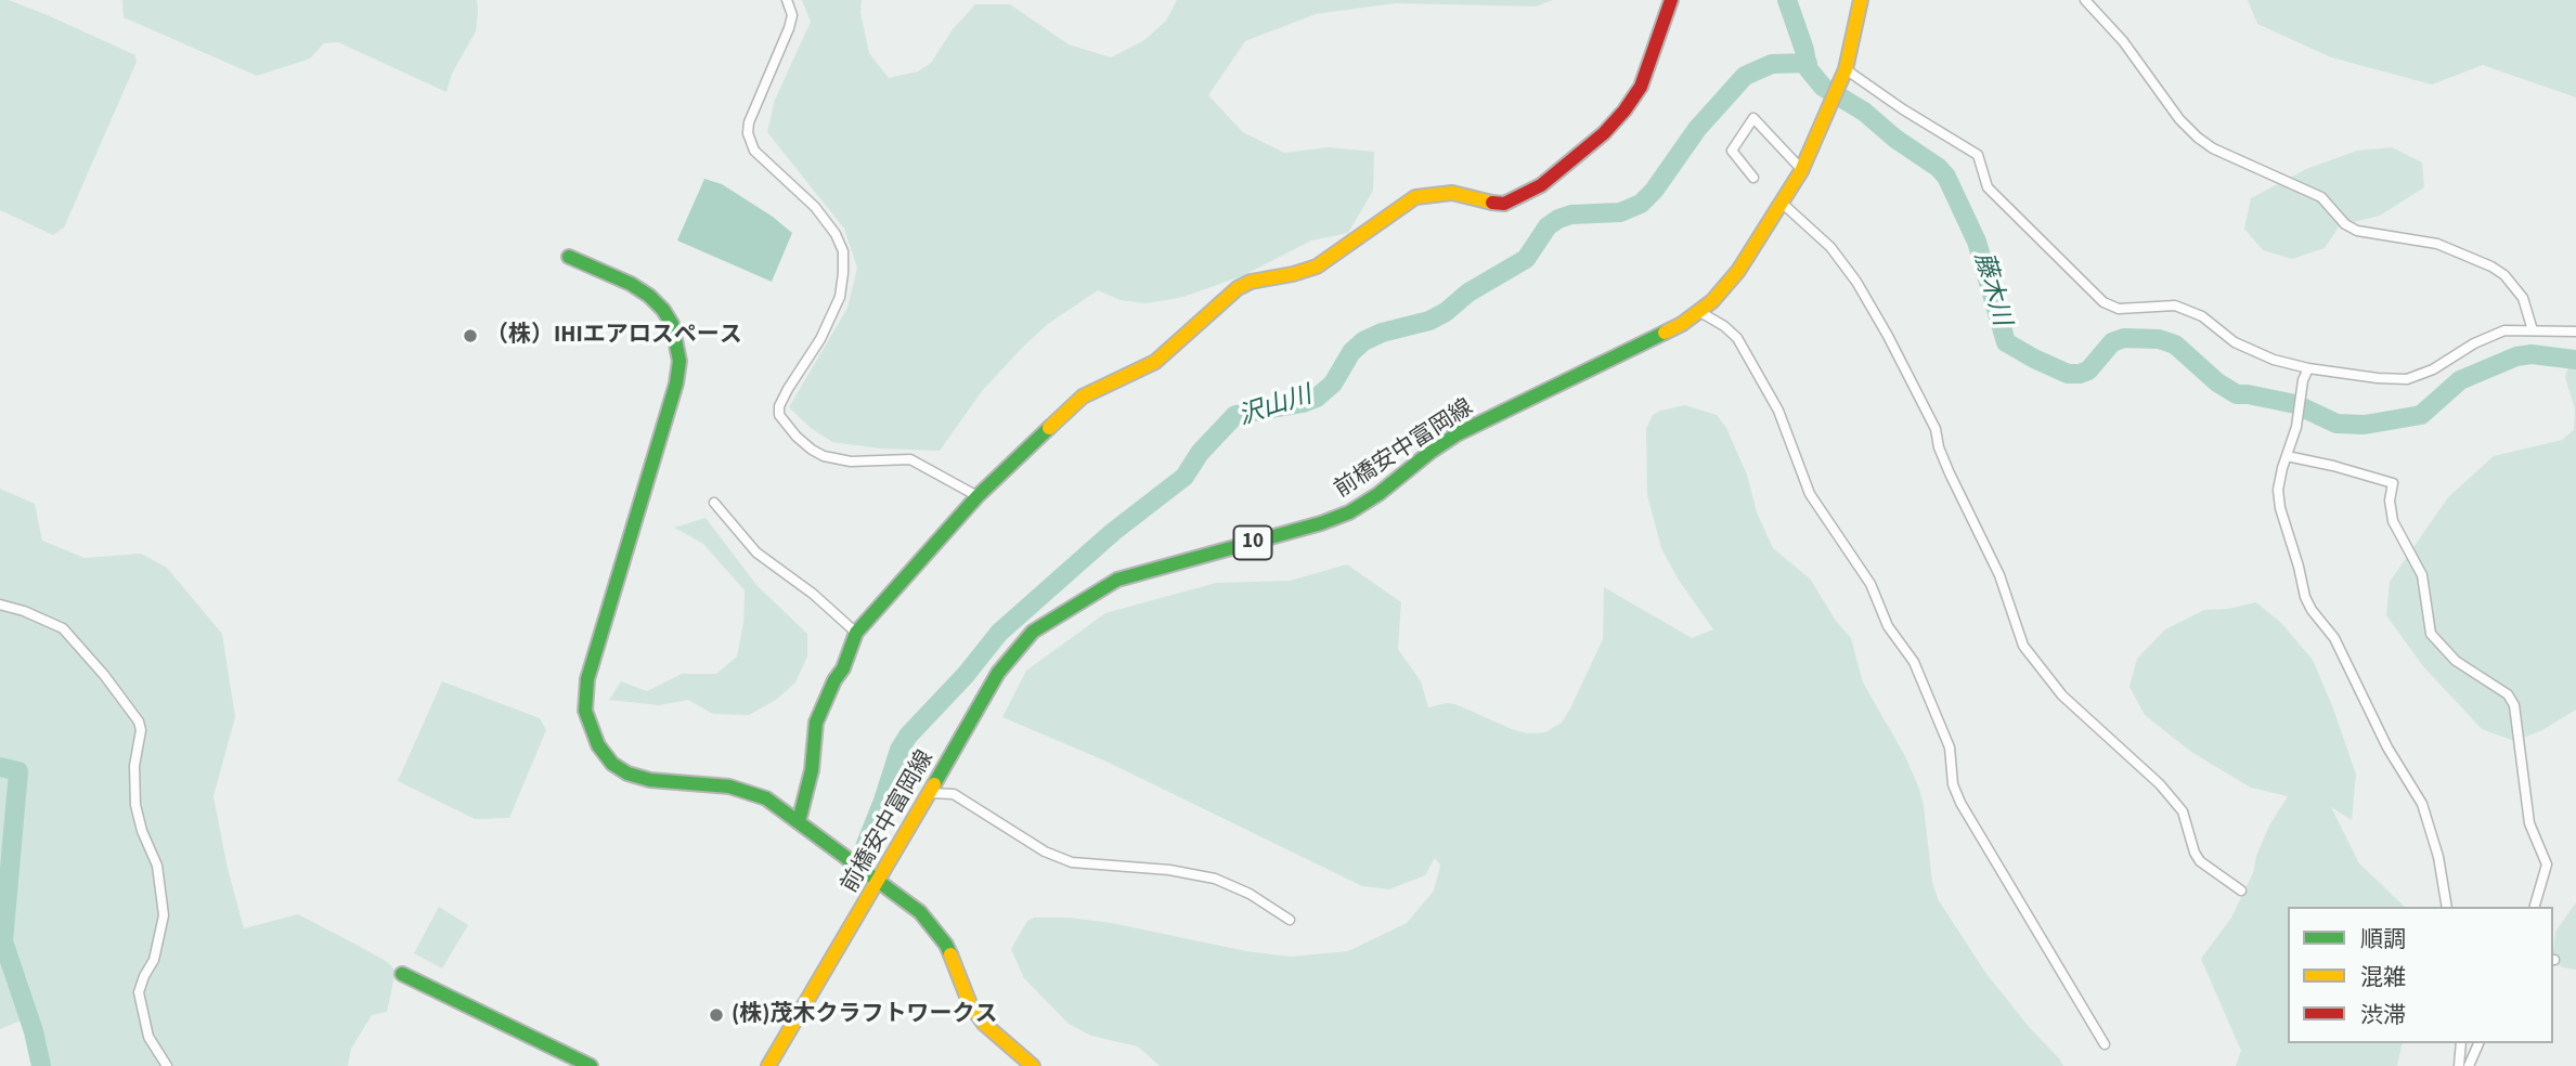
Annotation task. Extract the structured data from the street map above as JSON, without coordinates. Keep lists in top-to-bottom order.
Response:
{
  "streets": {
    "street": ["前橋安中富岡線", "10"]
  },
  "crossings": [
    ["前橋安中富岡線", "10"]
  ],
  "water": ["藤木川", "沢山川"],
  "places": ["（株）IHIエアロスペース", "(株)茂木クラフトワークス"],
  "legend": ["順調", "混雑", "渋滞"]
}
